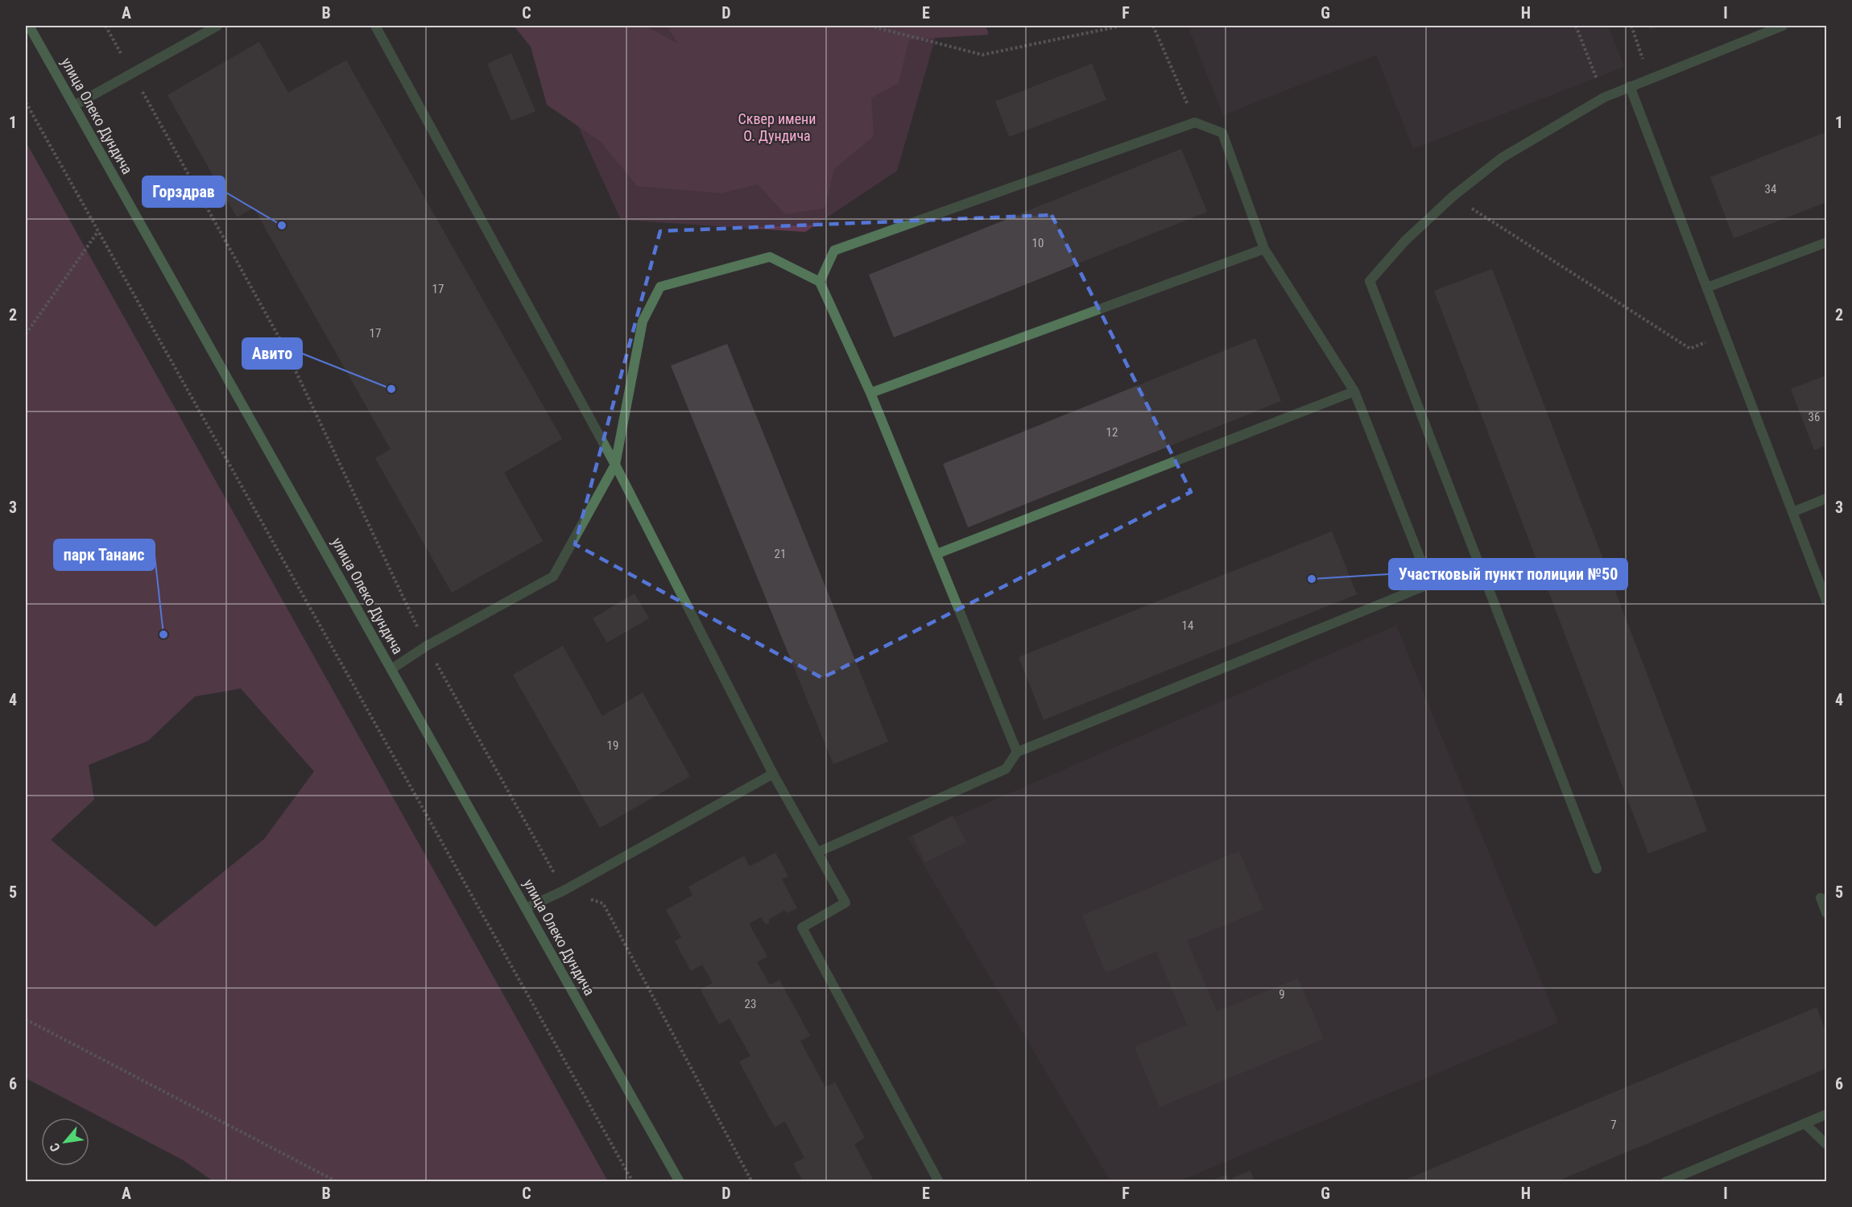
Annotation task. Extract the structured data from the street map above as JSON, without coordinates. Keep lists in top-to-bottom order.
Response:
{
  "streets": {
    "street": ["улица Олеко Дундича"]
  },
  "parks": ["Сквер имени О. Дундича"],
  "places": [
    "Горздрав",
    "Авито",
    "Участковый пункт полиции №50",
    "парк Танаис"
  ],
  "house_numbers": [
    "34",
    "10",
    "17",
    "17",
    "36",
    "12",
    "21",
    "14",
    "19",
    "9",
    "23",
    "7"
  ],
  "north": "bottom left",
  "grid": {
    "columns": [
      "A",
      "B",
      "C",
      "D",
      "E",
      "F",
      "G",
      "H",
      "I"
    ],
    "rows": [
      "1",
      "2",
      "3",
      "4",
      "5",
      "6"
    ]
  }
}
